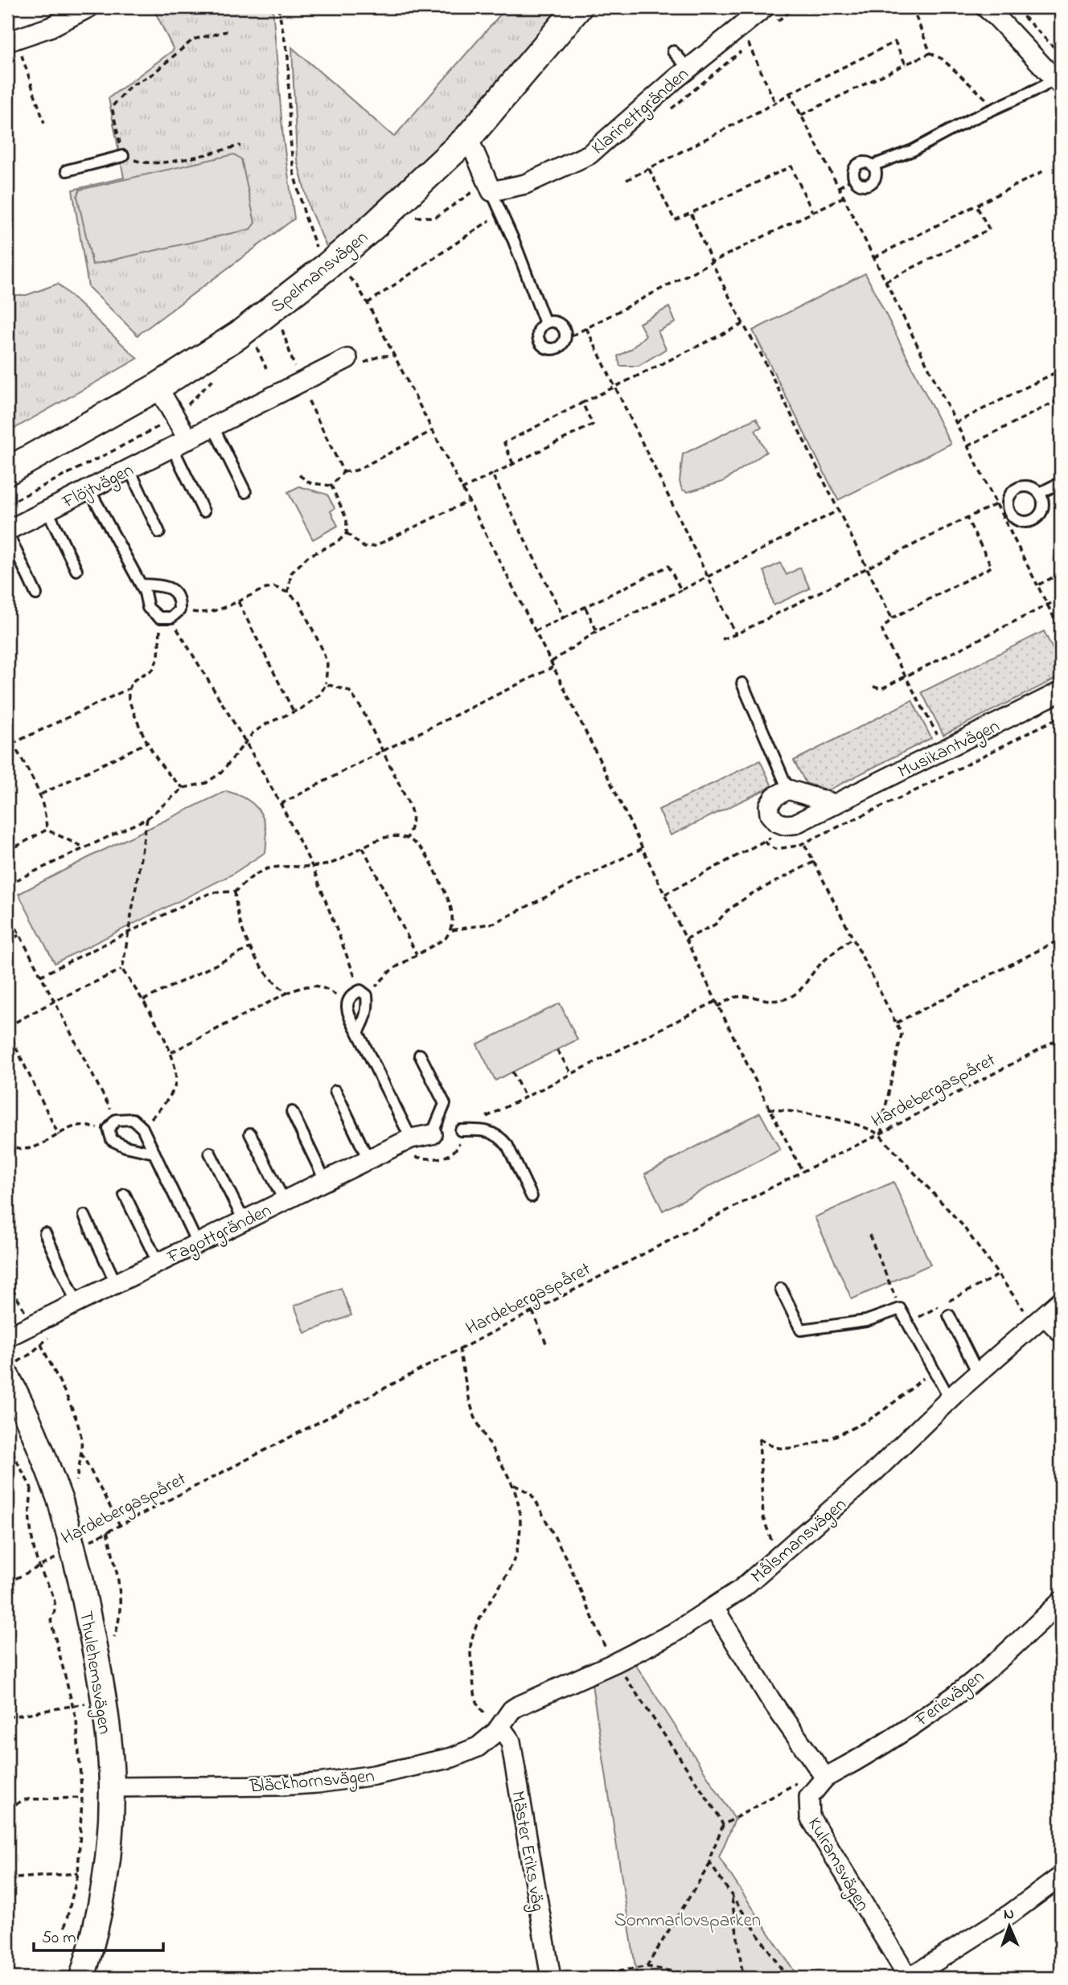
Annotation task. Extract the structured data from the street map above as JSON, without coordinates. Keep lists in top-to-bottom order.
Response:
{
  "streets": {
    "main road": ["Spelmansvägen"],
    "street": [
      "Klarinettgränden",
      "Flöjtvägen",
      "Musikantvägen",
      "Fagottgränden",
      "Målsmansvägen",
      "Thulehemsvägen",
      "Ferievägen",
      "Bläckhornsvägen",
      "Mäster Eriks väg",
      "Kulramsvägen"
    ],
    "path": ["Hardebergaspåret"]
  },
  "crossings": [
    ["Målsmansvägen", "Bläckhornsvägen"],
    ["Målsmansvägen", "Mäster Eriks väg"],
    ["Thulehemsvägen", "Bläckhornsvägen"],
    ["Ferievägen", "Kulramsvägen"],
    ["Bläckhornsvägen", "Mäster Eriks väg"]
  ],
  "parks": ["Sommarlovsparken"],
  "scale_bar": "50 m",
  "north": "top"
}
